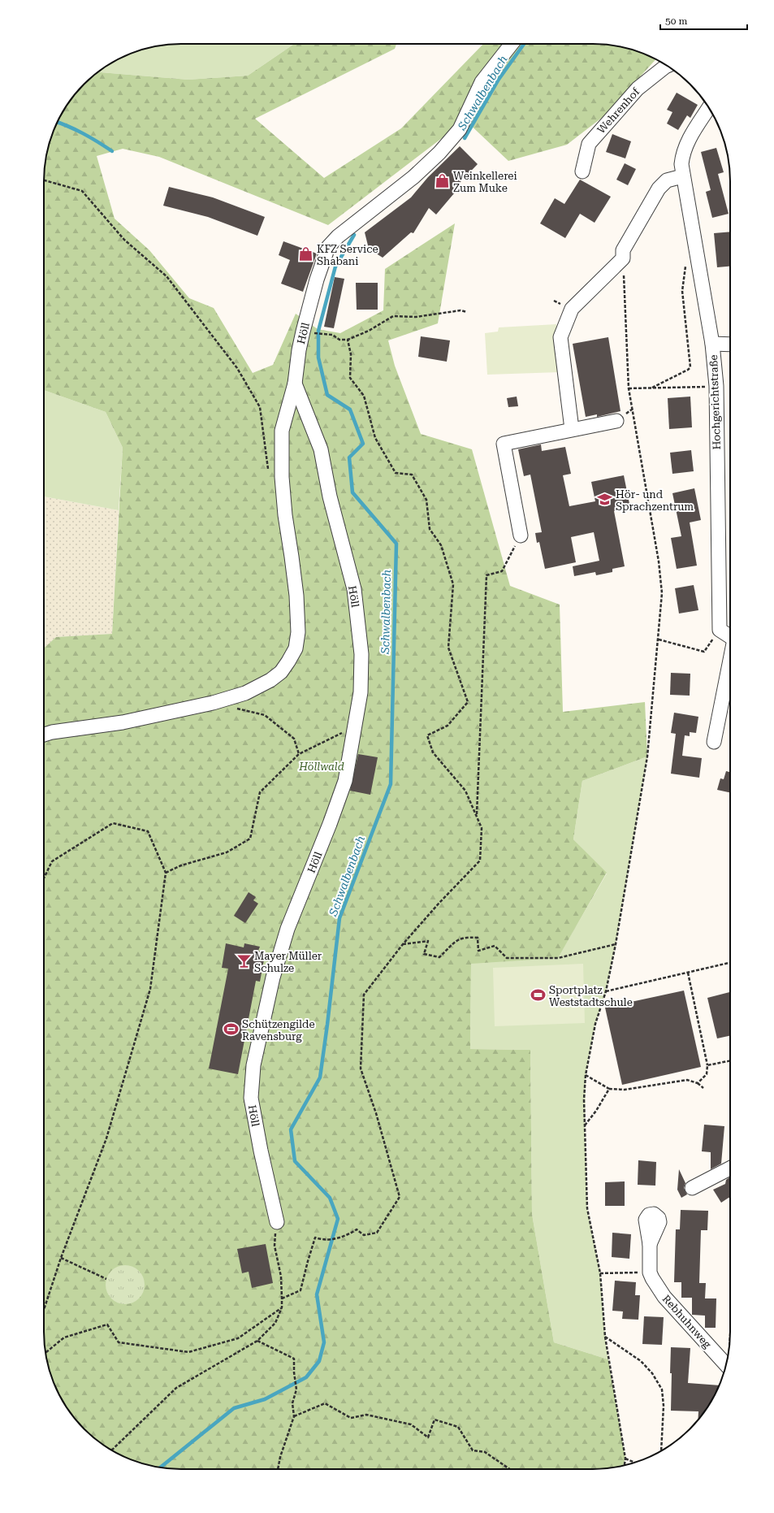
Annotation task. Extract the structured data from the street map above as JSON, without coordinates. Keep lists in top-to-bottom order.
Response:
{
  "streets": {
    "street": [
      "Wehrenhof",
      "Höll",
      "Hochgerichtstraße",
      "Rebhuhnweg"
    ]
  },
  "water": ["Schwalbenbach"],
  "parks": ["Höllwald"],
  "places": {
    "shop": ["Weinkellerei Zum Muke", "KFZ Service Shabani"],
    "school or university": ["Hör- und Sprachzentrum"],
    "bar": ["Mayer Müller Schulze"],
    "sports": ["Sportplatz Weststadtschule", "Schützengilde Ravensburg"]
  },
  "scale_bar": "50 m"
}
